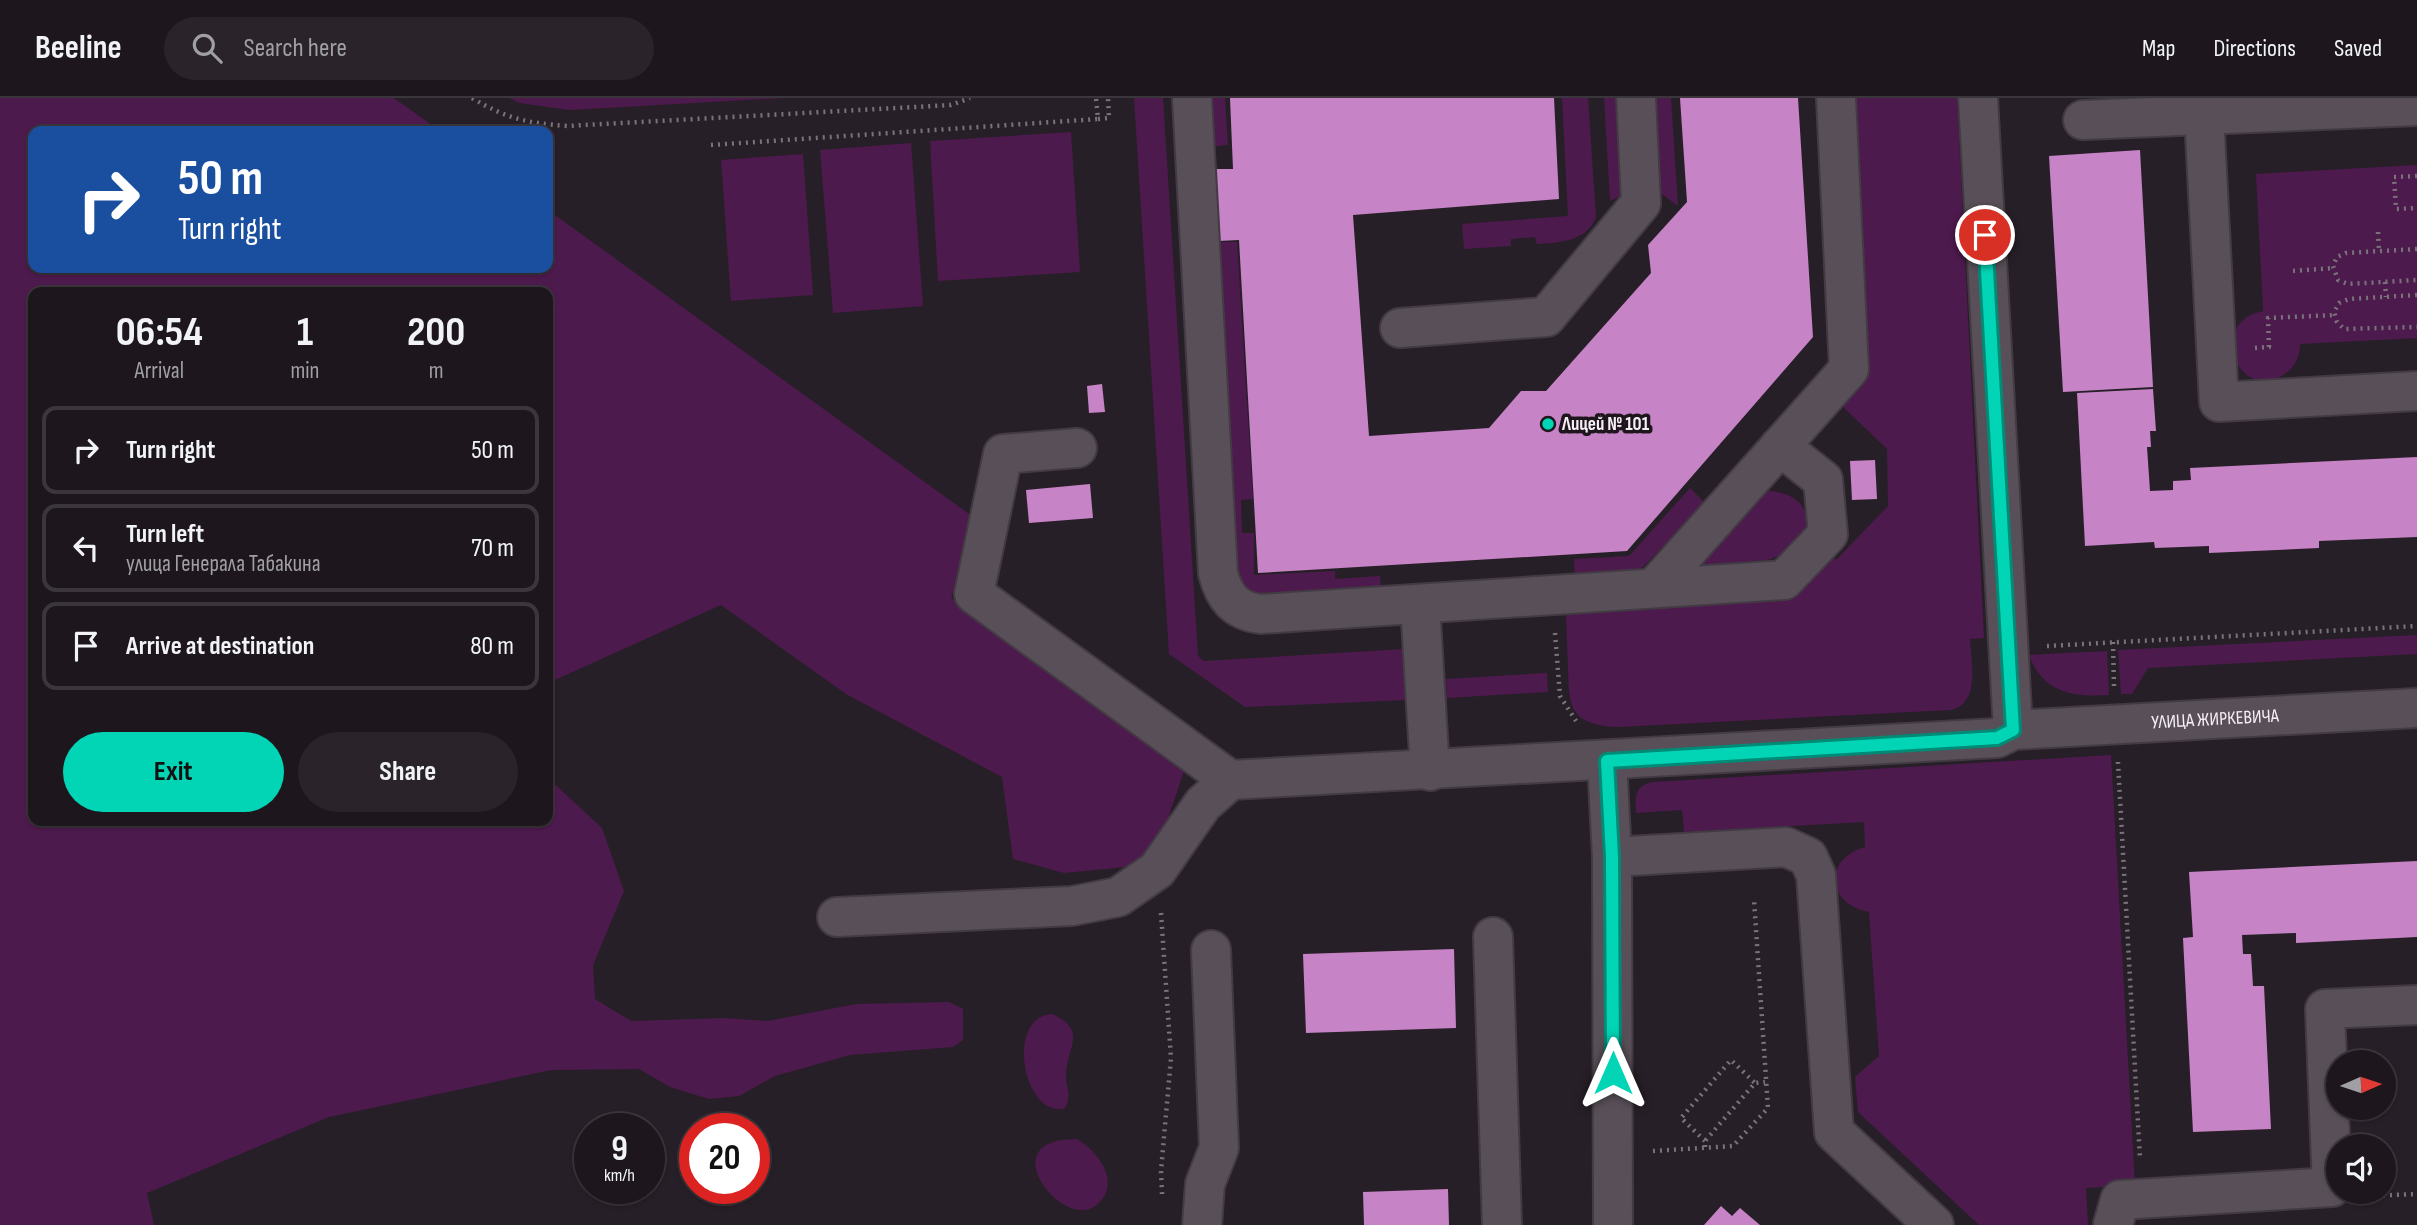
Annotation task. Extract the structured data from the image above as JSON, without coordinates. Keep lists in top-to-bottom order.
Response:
{
  "streets": {
    "street": ["УЛИЦА ЖИРКЕВИЧА"]
  },
  "places": ["Лицей № 101"],
  "north": "right",
  "page": {
    "header": "Beeline",
    "search": "Search here",
    "nav": ["Map", "Directions", "Saved"],
    "turn": ["50 m", "Turn right"],
    "eta": [
      "06:54",
      "Arrival",
      "1",
      "min",
      "200",
      "m"
    ],
    "list": [
      {
        "name": "Turn right",
        "value": "50 m"
      },
      {
        "name": "Turn left",
        "note": "улица Генерала Табакина",
        "value": "70 m"
      },
      {
        "name": "Arrive at destination",
        "value": "80 m"
      }
    ],
    "buttons": ["Exit", "Share"],
    "speed": "9 km/h",
    "limit": "20"
  }
}
